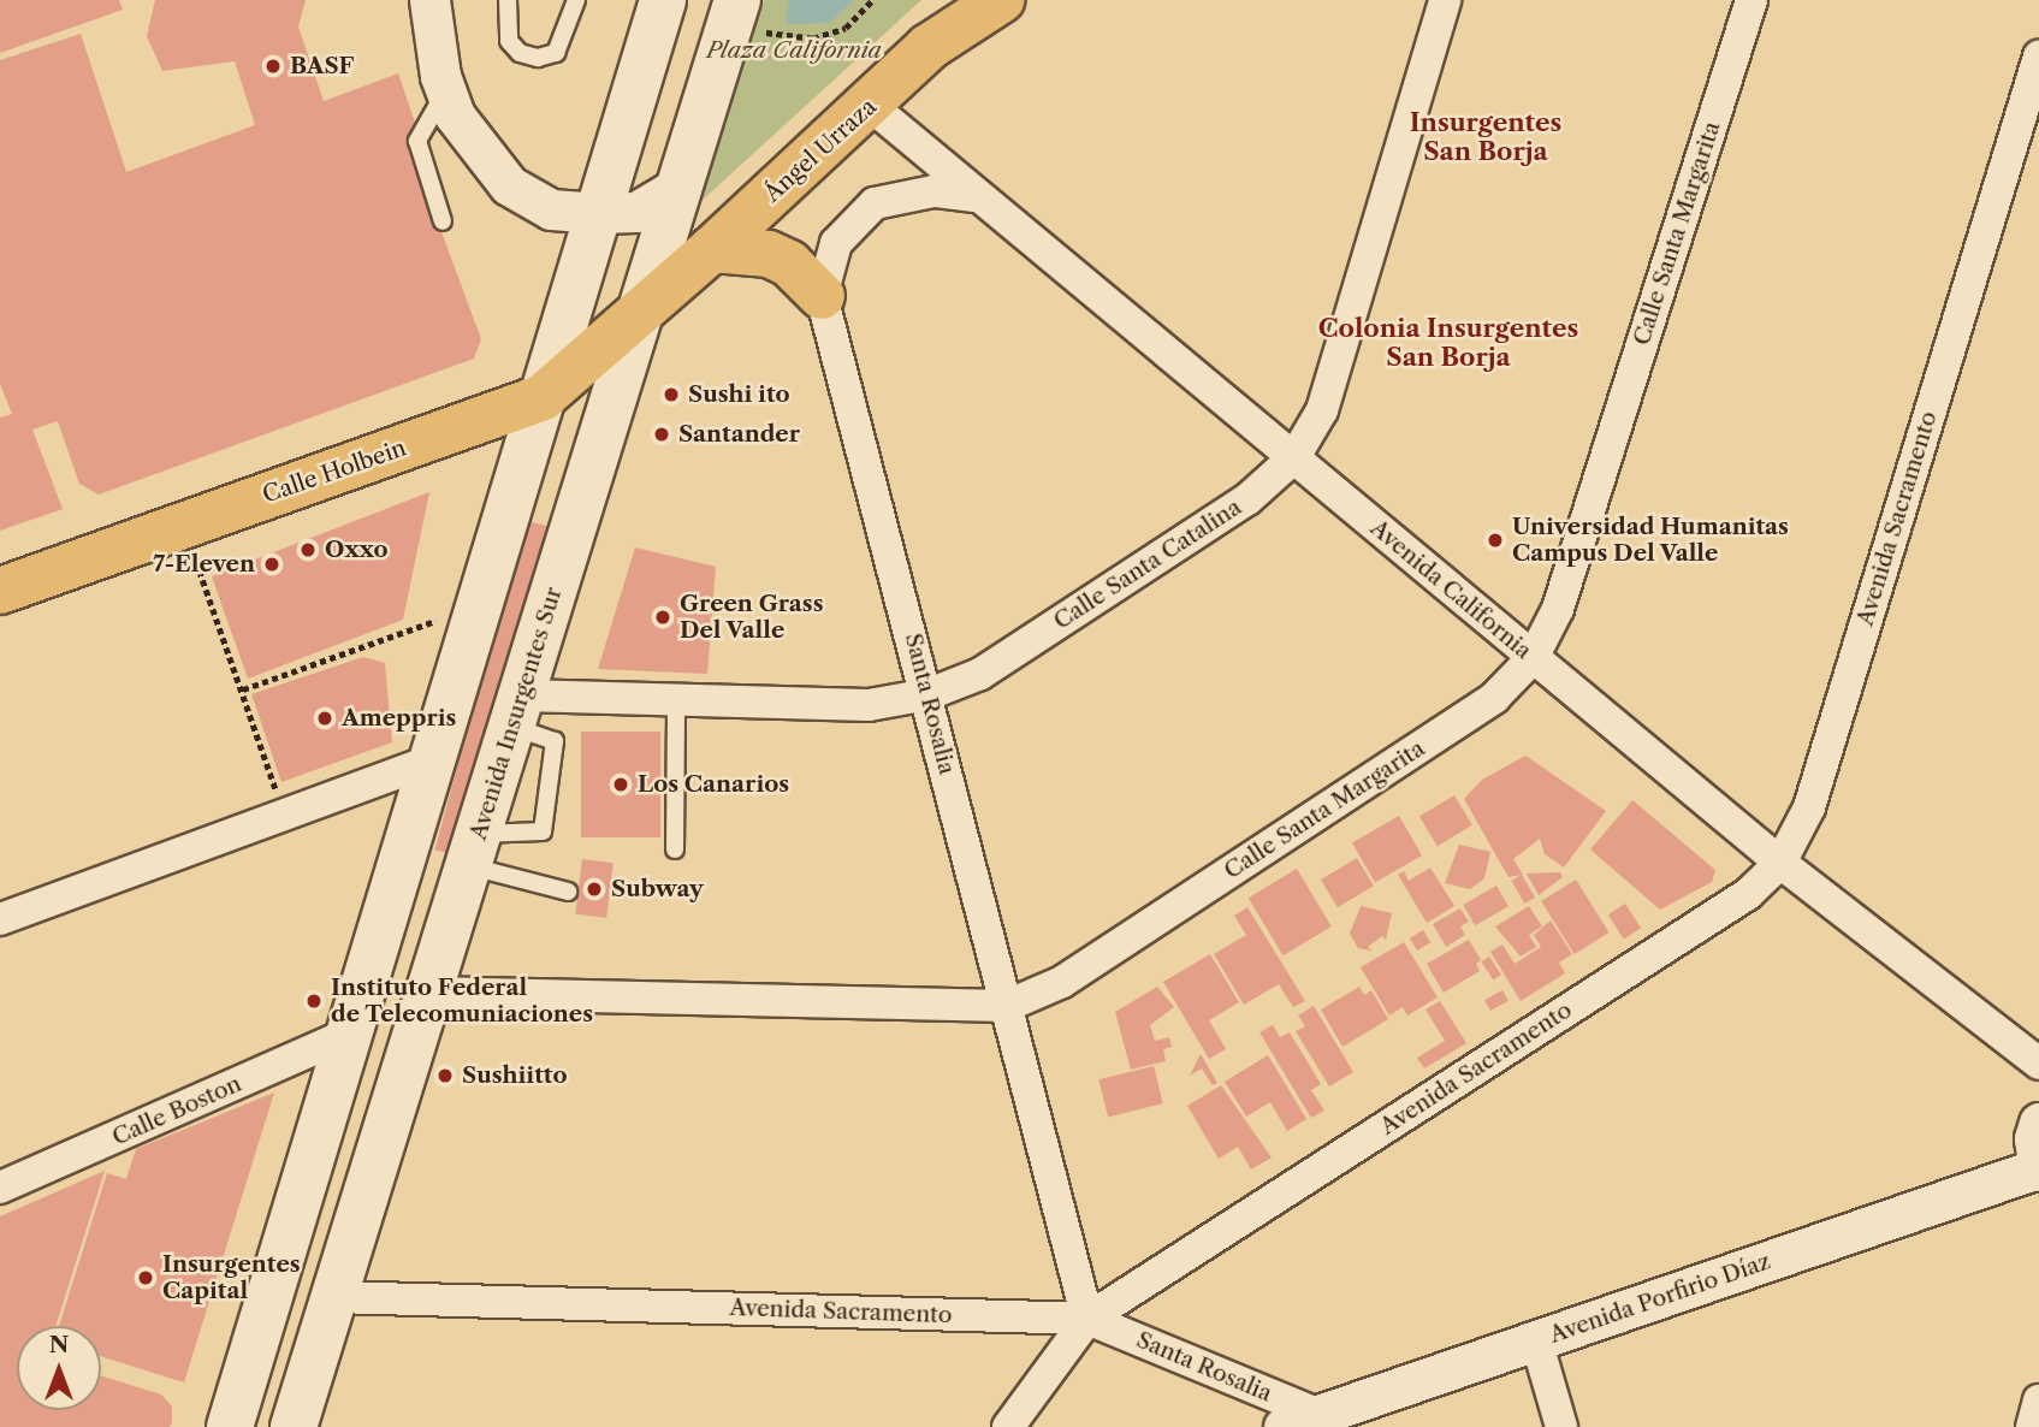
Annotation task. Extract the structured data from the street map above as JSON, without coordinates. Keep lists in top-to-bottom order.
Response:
{
  "streets": {
    "main road": ["Ángel Urraza", "Calle Holbein", "Avenida Insurgentes Sur"],
    "street": [
      "Calle Santa Margarita",
      "Avenida Sacramento",
      "Calle Santa Catalina",
      "Avenida California",
      "Santa Rosalia",
      "Calle Boston",
      "Avenida Porfirio Díaz"
    ]
  },
  "crossings": [
    ["Ángel Urraza", "Calle Holbein"],
    ["Ángel Urraza", "Avenida California"],
    ["Ángel Urraza", "Avenida Insurgentes Sur"],
    ["Calle Santa Margarita", "Avenida California"],
    ["Calle Santa Margarita", "Santa Rosalia"],
    ["Calle Santa Margarita", "Avenida Insurgentes Sur"],
    ["Calle Holbein", "Avenida Insurgentes Sur"],
    ["Avenida Sacramento", "Avenida California"],
    ["Avenida Sacramento", "Santa Rosalia"],
    ["Avenida Sacramento", "Avenida Insurgentes Sur"],
    ["Calle Santa Catalina", "Avenida California"],
    ["Calle Santa Catalina", "Santa Rosalia"],
    ["Calle Santa Catalina", "Avenida Insurgentes Sur"],
    ["Avenida California", "Santa Rosalia"],
    ["Santa Rosalia", "Avenida Porfirio Díaz"]
  ],
  "districts": ["Insurgentes San Borja", "Colonia Insurgentes San Borja"],
  "parks": ["Plaza California"],
  "places": [
    "BASF",
    "Sushi ito",
    "Santander",
    "Universidad Humanitas Campus Del Valle",
    "Oxxo",
    "7-Eleven",
    "Green Grass Del Valle",
    "Ameppris",
    "Los Canarios",
    "Subway",
    "Instituto Federal de Telecomuniaciones",
    "Sushiitto",
    "Insurgentes Capital"
  ],
  "north": "top"
}
